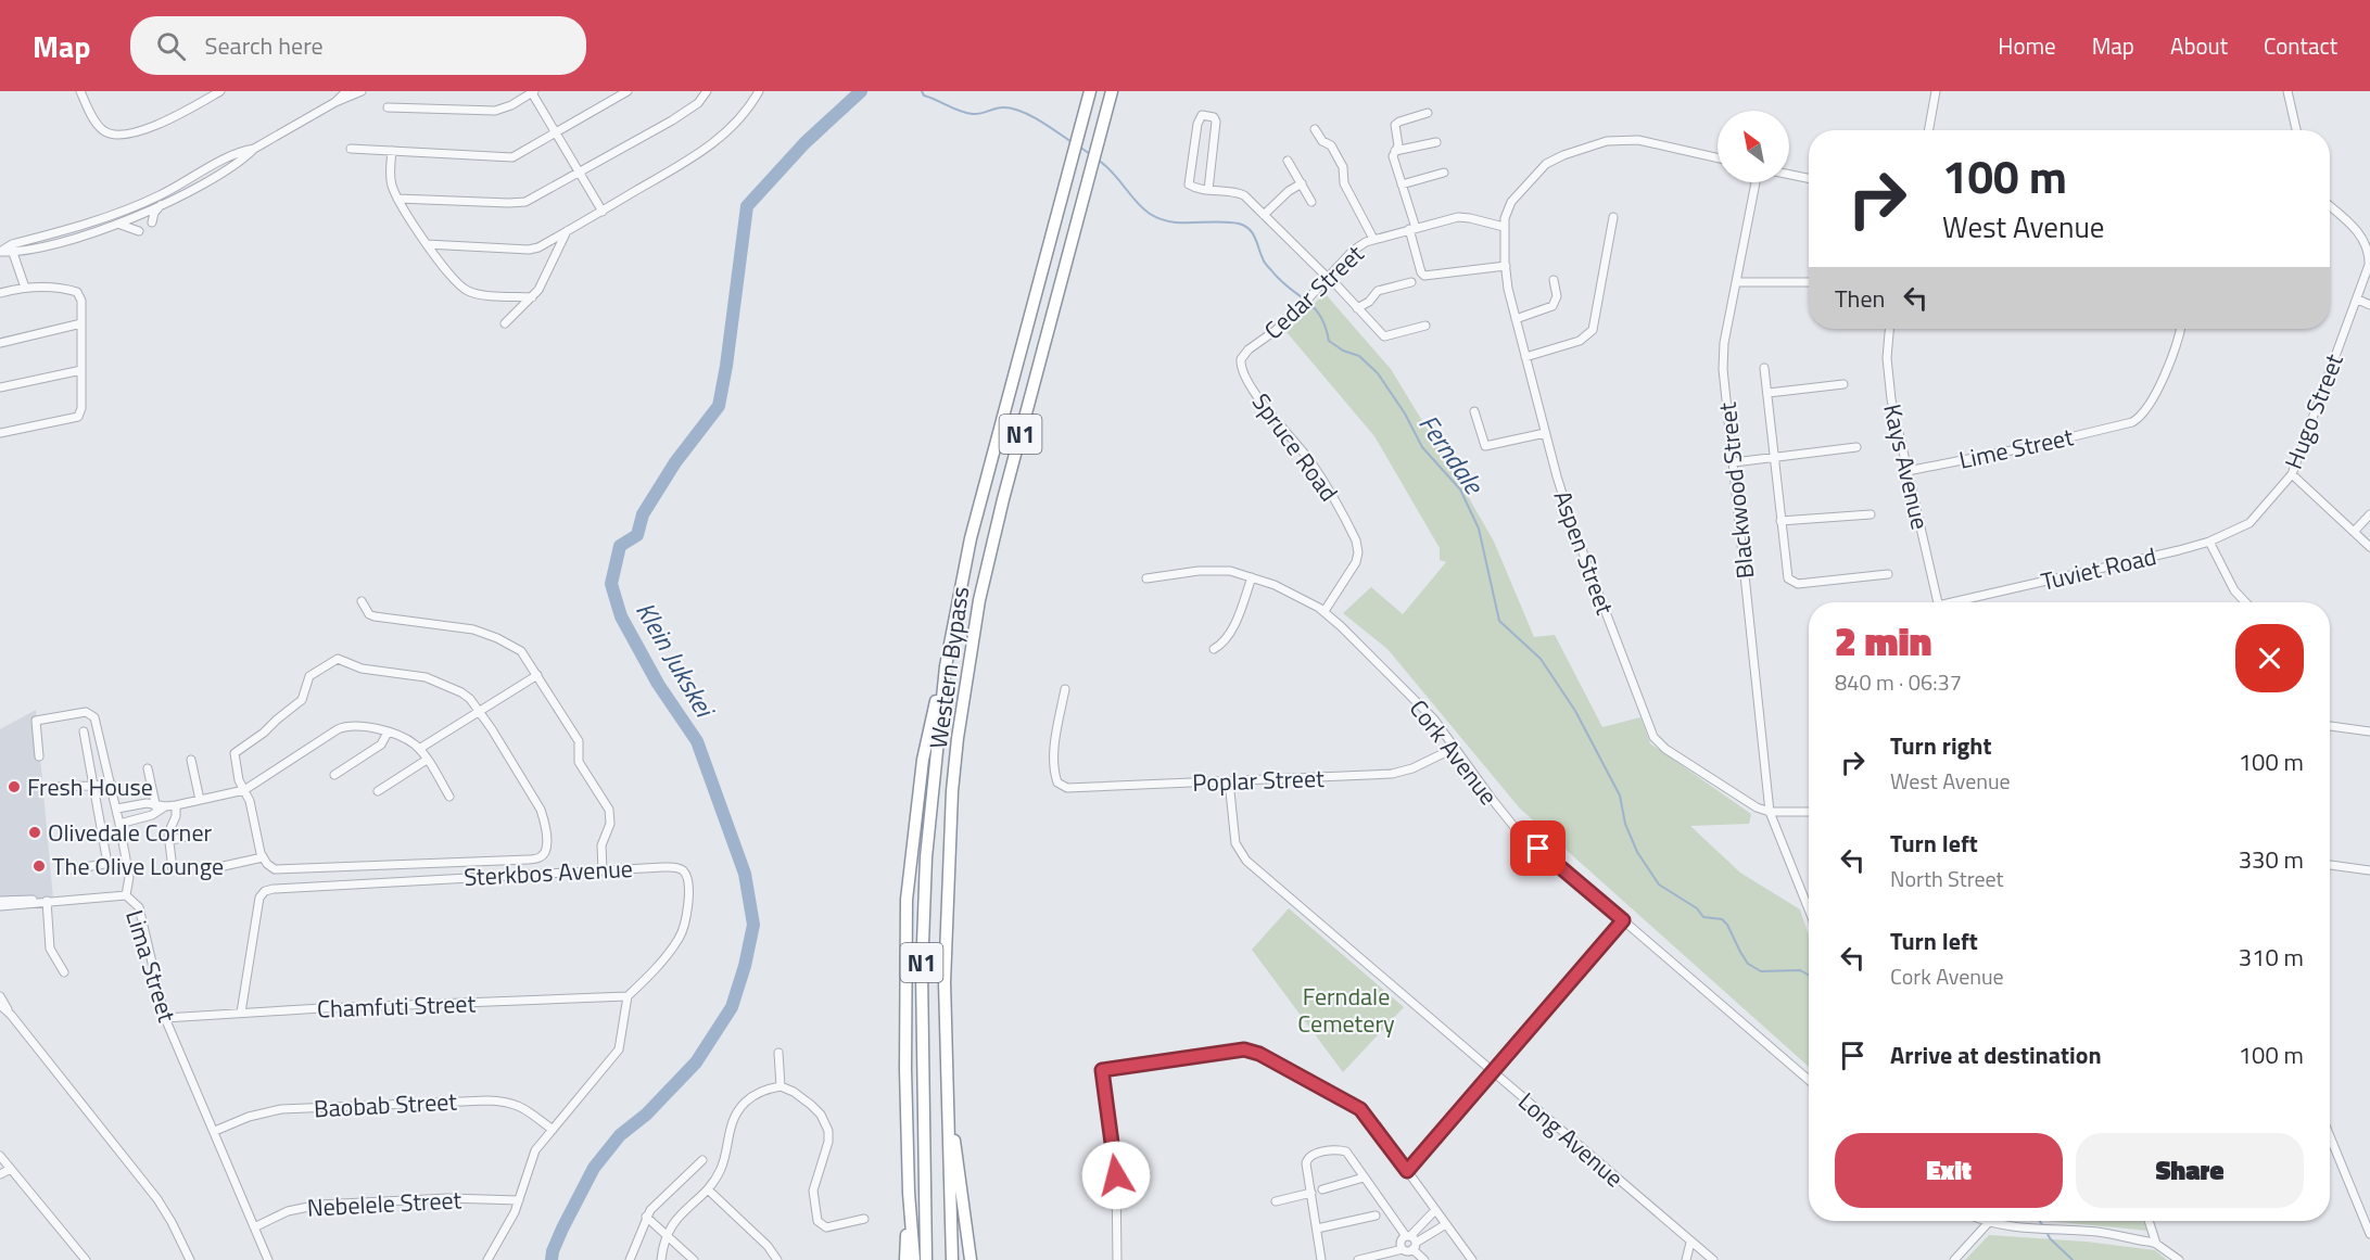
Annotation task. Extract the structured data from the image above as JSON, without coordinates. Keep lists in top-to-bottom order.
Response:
{
  "streets": {
    "highway": ["N1", "Western Bypass"],
    "street": [
      "Cedar Street",
      "Hugo Street",
      "Spruce Road",
      "Lime Street",
      "Kays Avenue",
      "Blackwood Street",
      "Aspen Street",
      "Tuviet Road",
      "Cork Avenue",
      "Poplar Street",
      "Sterkbos Avenue",
      "Lima Street",
      "Chamfuti Street",
      "Baobab Street",
      "Long Avenue",
      "Nebelele Street"
    ]
  },
  "crossings": [
    ["Cedar Street", "Spruce Road"],
    ["Cedar Street", "Aspen Street"],
    ["Hugo Street", "Tuviet Road"],
    ["Spruce Road", "Cork Avenue"],
    ["Lime Street", "Kays Avenue"],
    ["Blackwood Street", "Aspen Street"],
    ["Cork Avenue", "Poplar Street"],
    ["Poplar Street", "Long Avenue"],
    ["Sterkbos Avenue", "Chamfuti Street"],
    ["Lima Street", "Chamfuti Street"],
    ["Lima Street", "Baobab Street"],
    ["Lima Street", "Nebelele Street"]
  ],
  "water": ["Ferndale", "Klein Jukskei"],
  "parks": ["Ferndale Cemetery"],
  "places": ["Fresh House", "Olivedale Corner", "The Olive Lounge"],
  "north": "top left",
  "page": {
    "header": "Map",
    "search": "Search here",
    "nav": [
      "Home",
      "Map",
      "About",
      "Contact"
    ],
    "turn": ["100 m", "West Avenue"],
    "then": "Then",
    "heading": ["2 min", "840 m · 06:37"],
    "list": [
      {
        "name": "Turn right",
        "note": "West Avenue",
        "value": "100 m"
      },
      {
        "name": "Turn left",
        "note": "North Street",
        "value": "330 m"
      },
      {
        "name": "Turn left",
        "note": "Cork Avenue",
        "value": "310 m"
      },
      {
        "name": "Arrive at destination",
        "value": "100 m"
      }
    ],
    "buttons": ["Exit", "Share"]
  }
}
